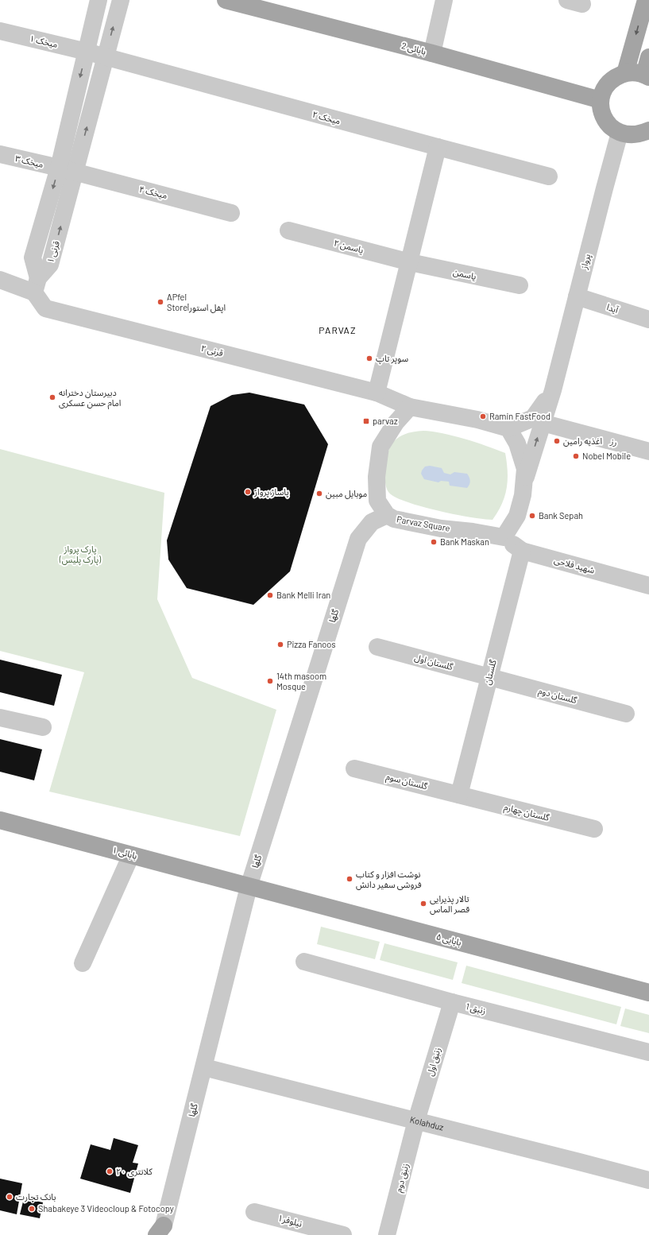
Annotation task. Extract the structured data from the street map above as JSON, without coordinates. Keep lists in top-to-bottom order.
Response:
{
  "streets": {
    "main road": ["بابائی 2", "بابائی ۱", "۵ بابایی"],
    "street": [
      "میخک ۱",
      "میخک ۲",
      "میخک ۳",
      "میخک ۴",
      "یاسمن ۲",
      "قرنی ۱",
      "پرواز",
      "یاسمن",
      "آیدا",
      "قرنی ۲",
      "رز",
      "Parvaz Square",
      "شهید فلاحی",
      "گلها",
      "گلستان اول",
      "گلستان",
      "گلستان دوم",
      "گلستان سوم",
      "گلستان چهارم",
      "زنبق 1",
      "زنبق اول",
      "Kolahduz",
      "زنبق دوم",
      "نیلوفر۱"
    ]
  },
  "crossings": [
    ["میخک ۱", "میخک ۲"],
    ["میخک ۱", "قرنی ۱"],
    ["میخک ۲", "قرنی ۱"],
    ["میخک ۳", "میخک ۴"],
    ["میخک ۳", "قرنی ۱"],
    ["میخک ۴", "قرنی ۱"],
    ["یاسمن ۲", "یاسمن"],
    ["قرنی ۱", "قرنی ۲"],
    ["پرواز", "آیدا"],
    ["پرواز", "رز"],
    ["قرنی ۲", "Parvaz Square"],
    ["Parvaz Square", "شهید فلاحی"],
    ["Parvaz Square", "گلها"],
    ["شهید فلاحی", "گلستان"],
    ["گلها", "بابائی ۱"],
    ["گلها", "۵ بابایی"],
    ["گلها", "Kolahduz"],
    ["گلستان اول", "گلستان"],
    ["گلستان اول", "گلستان دوم"],
    ["گلستان", "گلستان دوم"],
    ["گلستان", "گلستان سوم"],
    ["گلستان", "گلستان چهارم"],
    ["گلستان سوم", "گلستان چهارم"],
    ["بابائی ۱", "۵ بابایی"],
    ["زنبق 1", "زنبق اول"],
    ["زنبق اول", "Kolahduz"],
    ["زنبق اول", "زنبق دوم"],
    ["Kolahduz", "زنبق دوم"]
  ],
  "districts": ["PARVAZ"],
  "parks": ["پارک پرواز (پارک پلیس)"],
  "places": {
    "other": [
      "APfel Store|اپفل استور",
      "سوپر تاپ",
      "دبیرستان دخترانه امام حسن عسکری",
      "Ramin FastFood",
      "اغذیه رامین",
      "Nobel Mobile",
      "پاساژ پرواز",
      "موبایل مبین",
      "Bank Sepah",
      "Bank Maskan",
      "Bank Melli Iran",
      "Pizza Fanoos",
      "14th masoom Mosque",
      "نوشت افزار و کتاب فروشی سفیر دانش",
      "تالار پذیرایی قصر الماس",
      "کلانتری ۲۰",
      "بانک تجارت",
      "Shabakeye 3 Videocloup & Fotocopy"
    ],
    "transit": ["parvaz"]
  }
}
